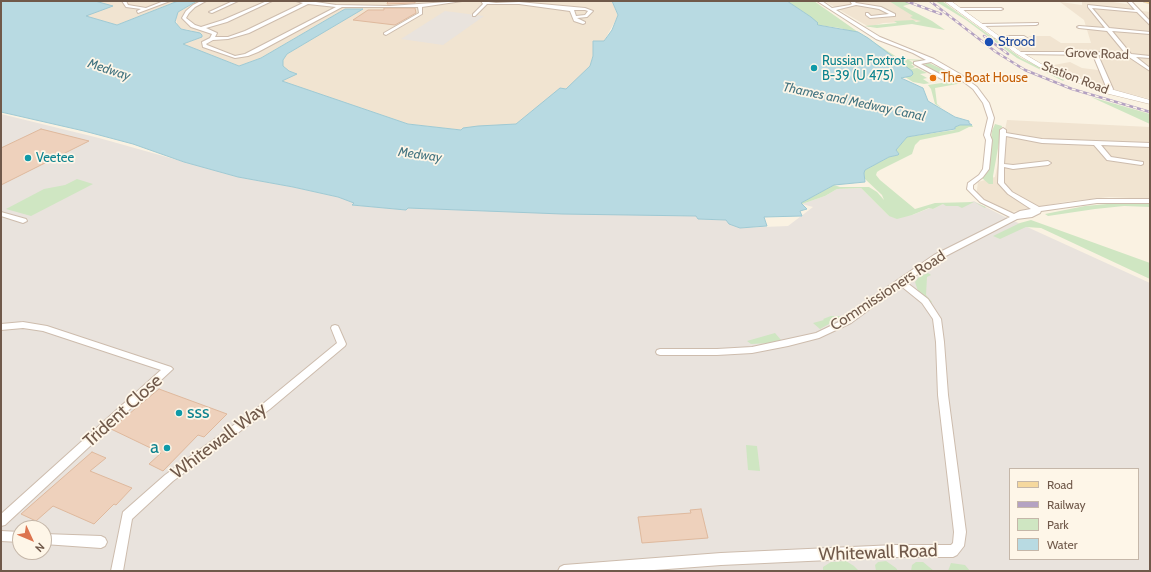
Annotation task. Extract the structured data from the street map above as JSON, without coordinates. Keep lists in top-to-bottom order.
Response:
{
  "streets": {
    "main road": ["Station Road"],
    "street": [
      "Grove Road",
      "Commissioners Road",
      "Trident Close",
      "Whitewall Way",
      "Whitewall Road"
    ]
  },
  "crossings": [
    ["Grove Road", "Station Road"],
    ["Commissioners Road", "Whitewall Road"]
  ],
  "water": ["Medway", "Thames and Medway Canal"],
  "places": [
    "Strood",
    "Russian Foxtrot B-39 (U 475)",
    "The Boat House",
    "Veetee",
    "sss",
    "a"
  ],
  "legend": [
    "Road",
    "Railway",
    "Park",
    "Water"
  ],
  "north": "bottom right"
}
